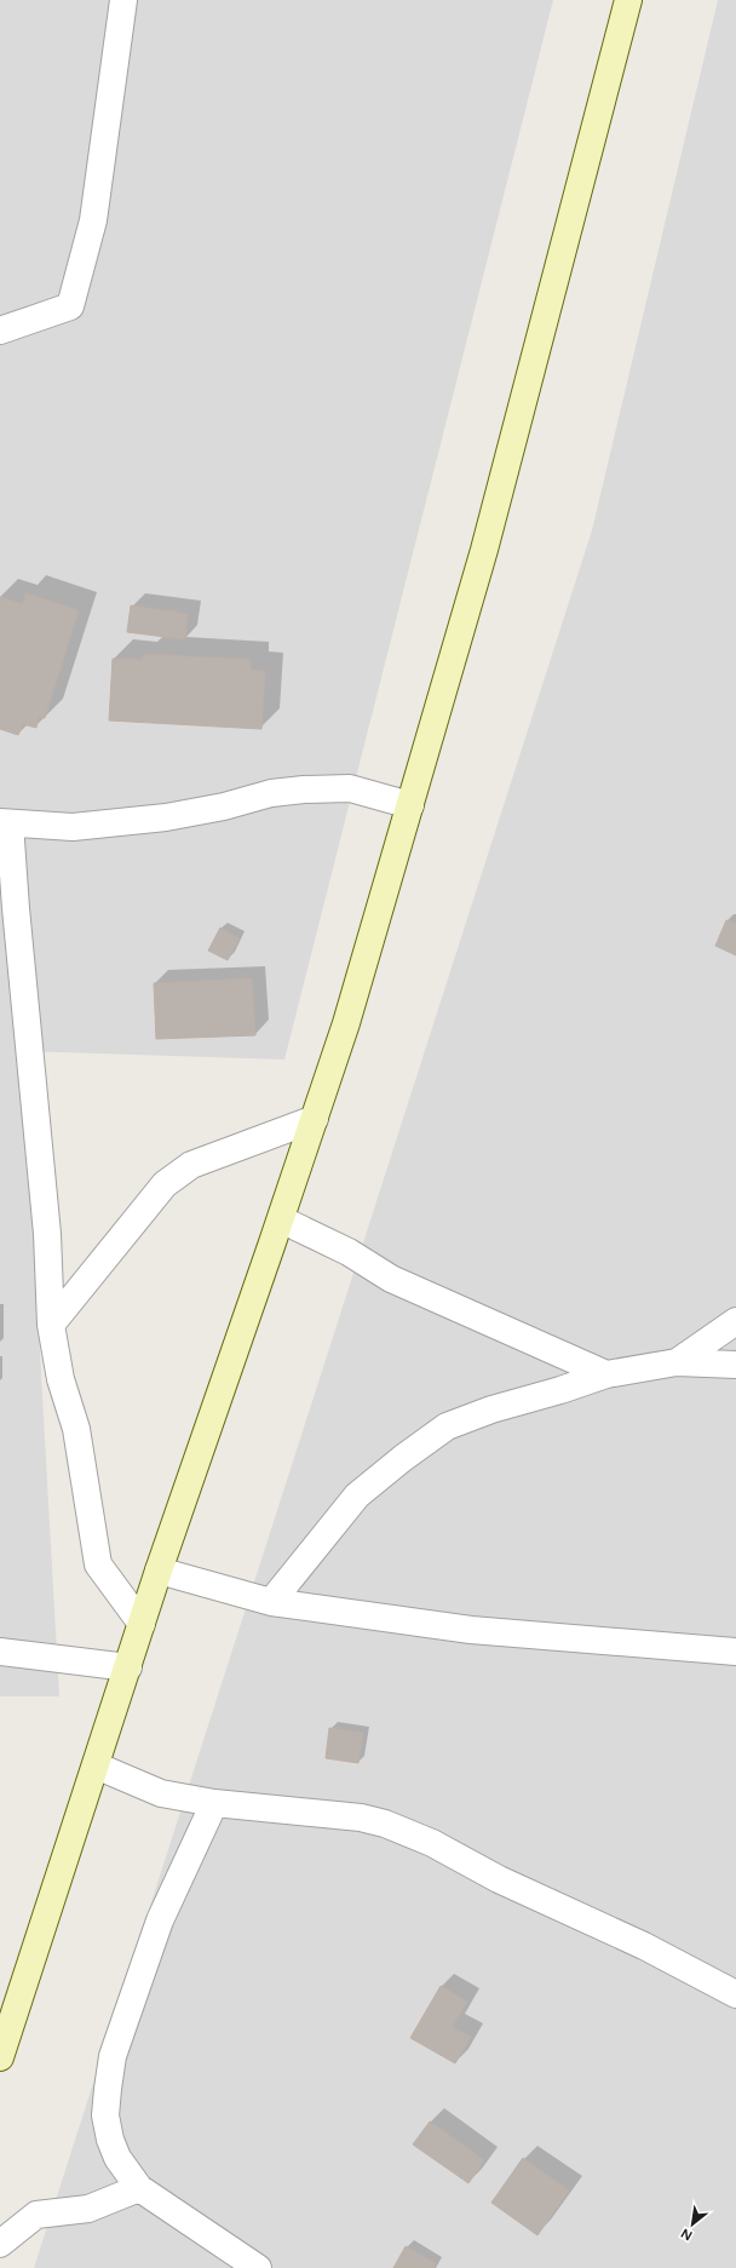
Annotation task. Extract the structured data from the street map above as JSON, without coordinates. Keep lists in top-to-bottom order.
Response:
{
  "north": "bottom left"
}
